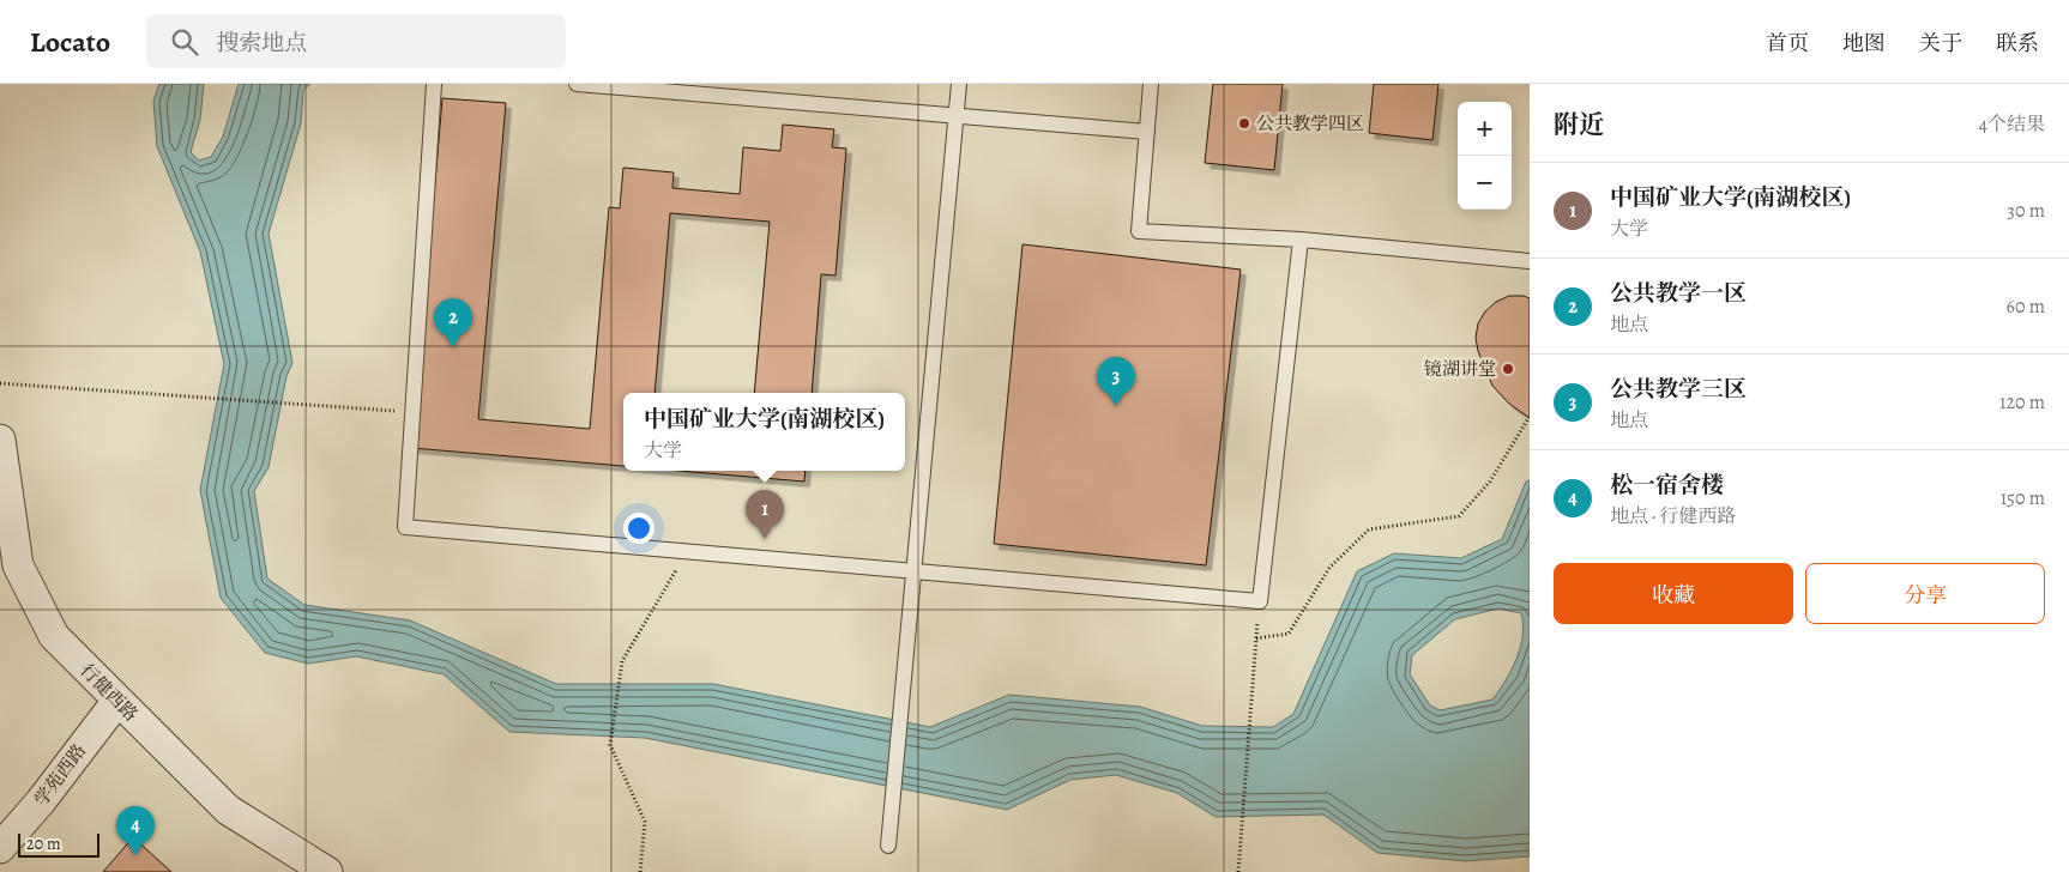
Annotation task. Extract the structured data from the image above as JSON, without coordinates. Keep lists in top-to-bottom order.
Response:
{
  "streets": {
    "street": ["行健西路", "学苑西路"]
  },
  "crossings": [
    ["行健西路", "学苑西路"]
  ],
  "places": ["公共教学四区", "镜湖讲堂"],
  "scale_bar": "20 m",
  "page": {
    "header": "Locato",
    "search": "搜索地点",
    "nav": [
      "首页",
      "地图",
      "关于",
      "联系"
    ],
    "heading": ["附近", "4个结果"],
    "map_buttons": ["+", "−"],
    "list": [
      {
        "mark": "1",
        "name": "中国矿业大学(南湖校区)",
        "note": "大学",
        "value": "30 m"
      },
      {
        "mark": "2",
        "name": "公共教学一区",
        "note": "地点",
        "value": "60 m"
      },
      {
        "mark": "3",
        "name": "公共教学三区",
        "note": "地点",
        "value": "120 m"
      },
      {
        "mark": "4",
        "name": "松一宿舍楼",
        "note": "地点 · 行健西路",
        "value": "150 m"
      }
    ],
    "pins": [
      "2",
      "3",
      "1",
      "4"
    ],
    "popup": ["中国矿业大学(南湖校区)", "大学"],
    "buttons": ["收藏", "分享"],
    "scale": "20 m"
  }
}
